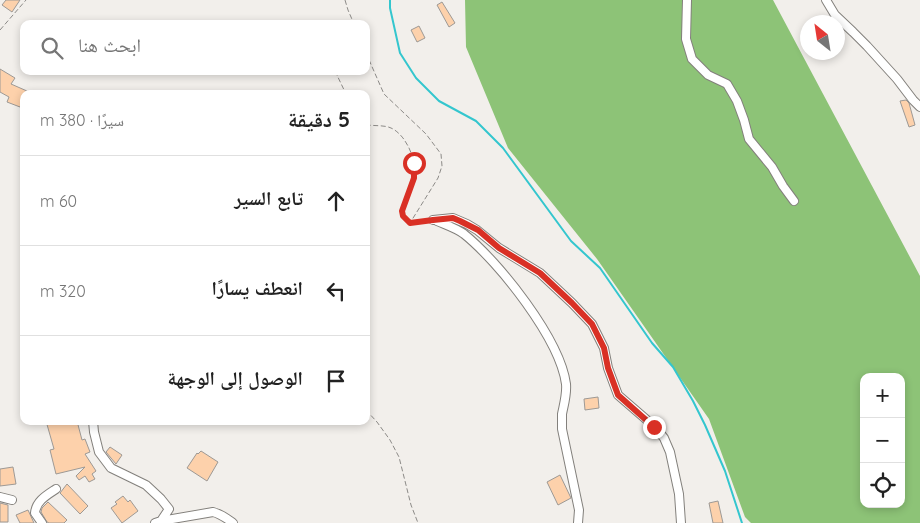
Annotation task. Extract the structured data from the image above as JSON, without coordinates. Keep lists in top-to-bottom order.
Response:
{
  "north": "top left",
  "page": {
    "search": "ابحث هنا",
    "heading": ["5 دقيقة", "سيرًا · 380 m"],
    "list": [
      ["تابع السير", "60 m"],
      ["انعطف يسارًا", "320 m"],
      "الوصول إلى الوجهة"
    ],
    "map_buttons": ["+", "−"]
  }
}
